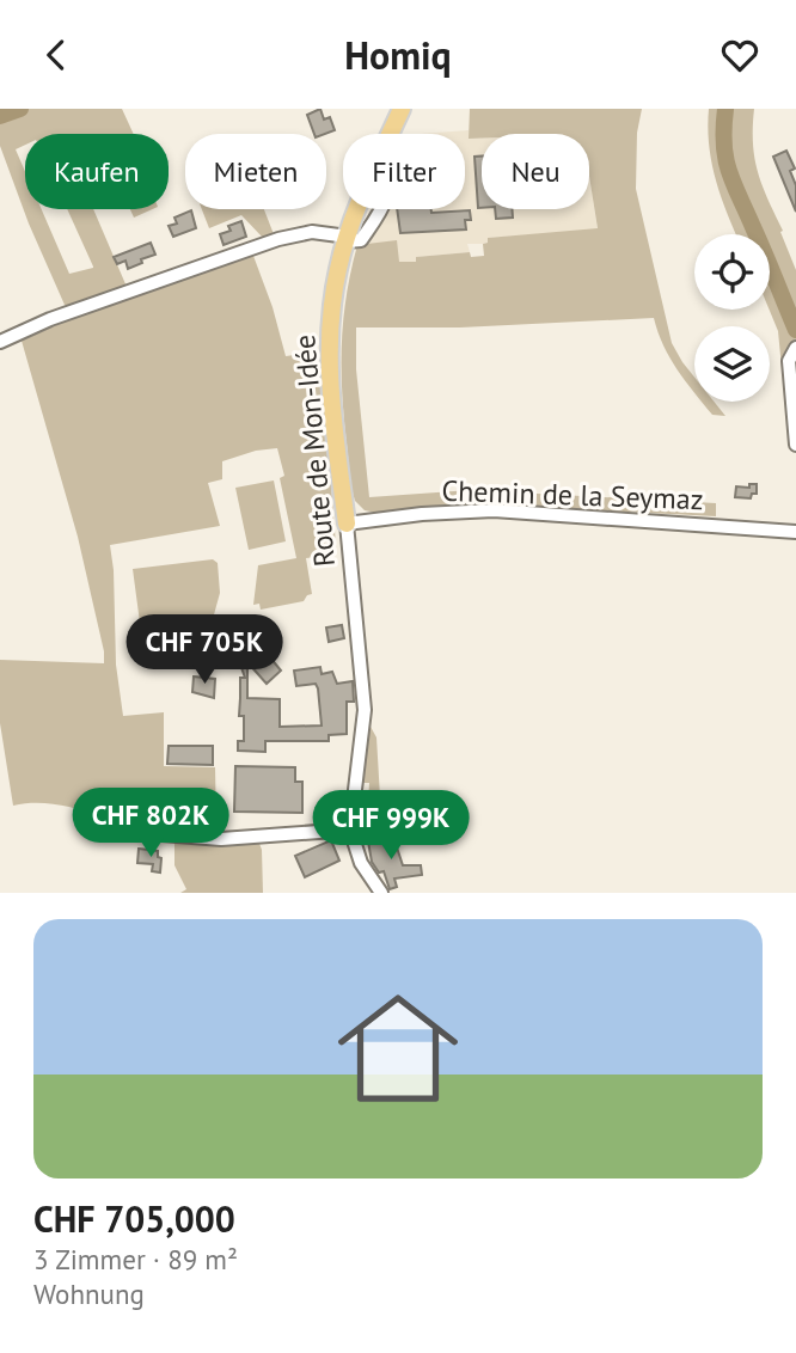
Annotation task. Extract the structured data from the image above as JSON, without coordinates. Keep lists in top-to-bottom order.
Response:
{
  "streets": {
    "main road": ["Route de Mon-Idée"],
    "street": ["Chemin de la Seymaz"]
  },
  "crossings": [
    ["Route de Mon-Idée", "Chemin de la Seymaz"]
  ],
  "page": {
    "header": "Homiq",
    "chip": [
      "Kaufen",
      "Mieten",
      "Filter",
      "Neu"
    ],
    "price": ["CHF 705K", "CHF 802K", "CHF 999K"],
    "list": [
      {
        "name": "CHF 705,000",
        "note": "3 Zimmer · 89 m² · Wohnung"
      }
    ]
  }
}
